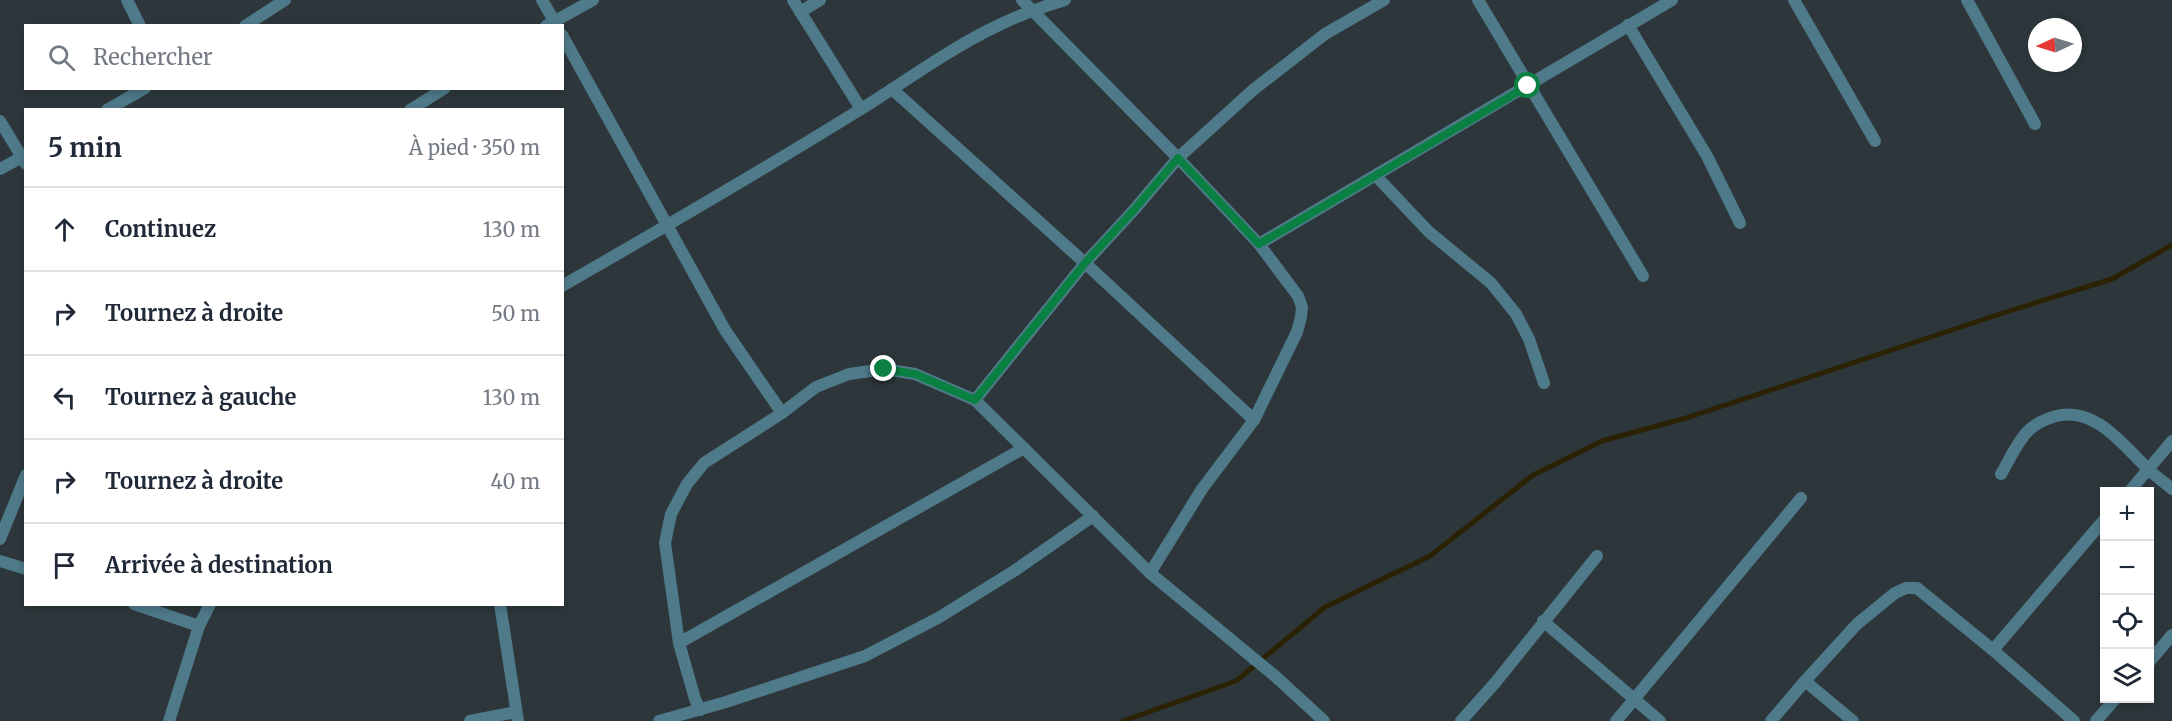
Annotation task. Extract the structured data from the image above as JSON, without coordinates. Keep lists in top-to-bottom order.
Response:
{
  "north": "left",
  "page": {
    "search": "Rechercher",
    "heading": ["5 min", "À pied · 350 m"],
    "list": [
      ["Continuez", "130 m"],
      ["Tournez à droite", "50 m"],
      ["Tournez à gauche", "130 m"],
      ["Tournez à droite", "40 m"],
      "Arrivée à destination"
    ],
    "map_buttons": ["+", "−"]
  }
}
